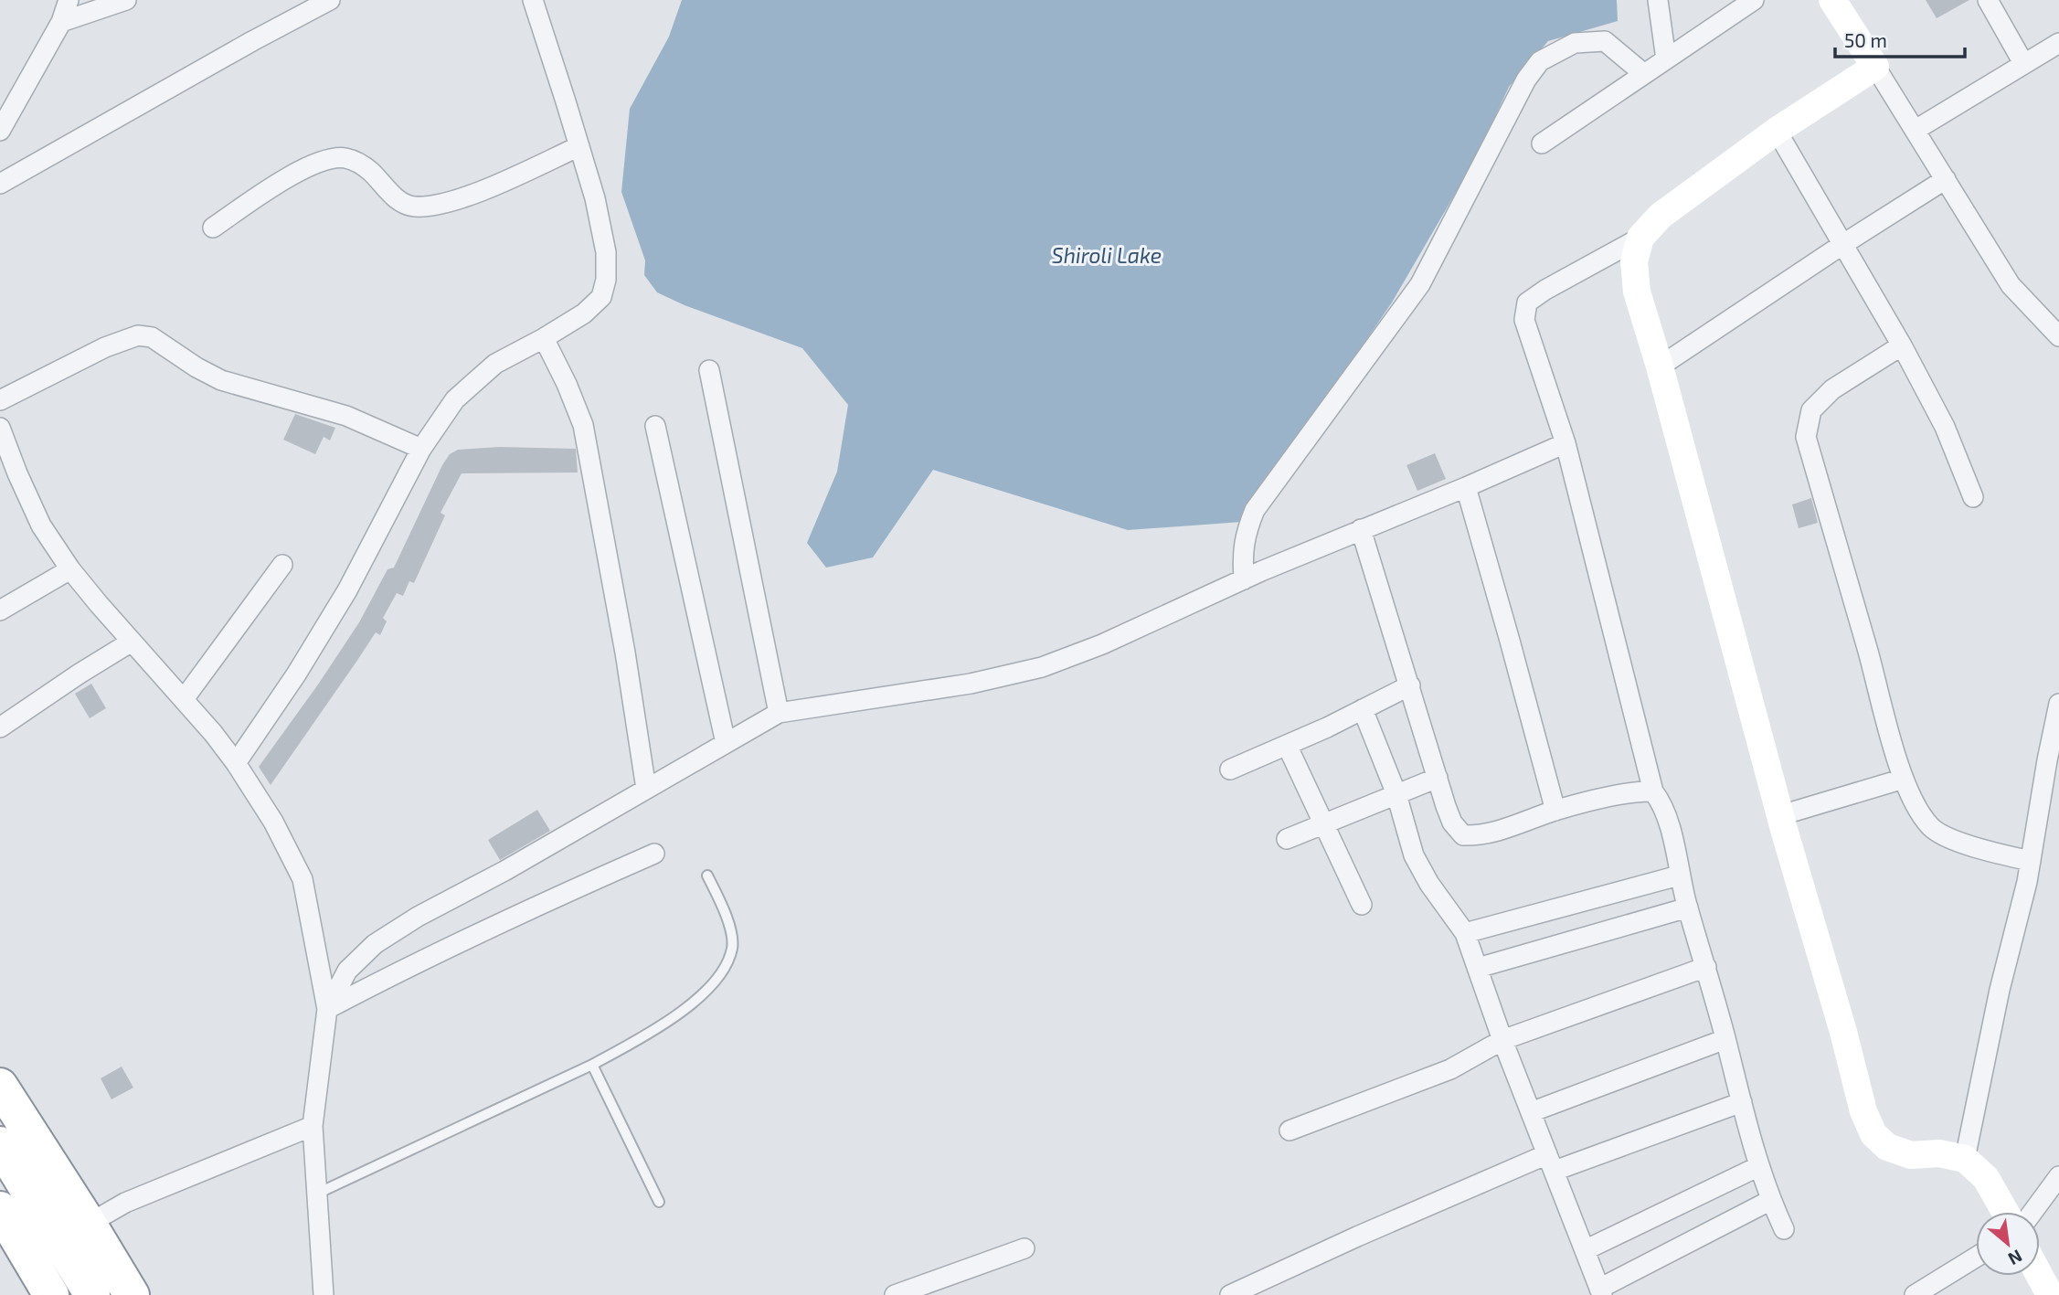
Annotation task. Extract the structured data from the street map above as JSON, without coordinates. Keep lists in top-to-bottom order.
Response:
{
  "water": ["Shiroli Lake"],
  "scale_bar": "50 m",
  "north": "bottom right"
}
